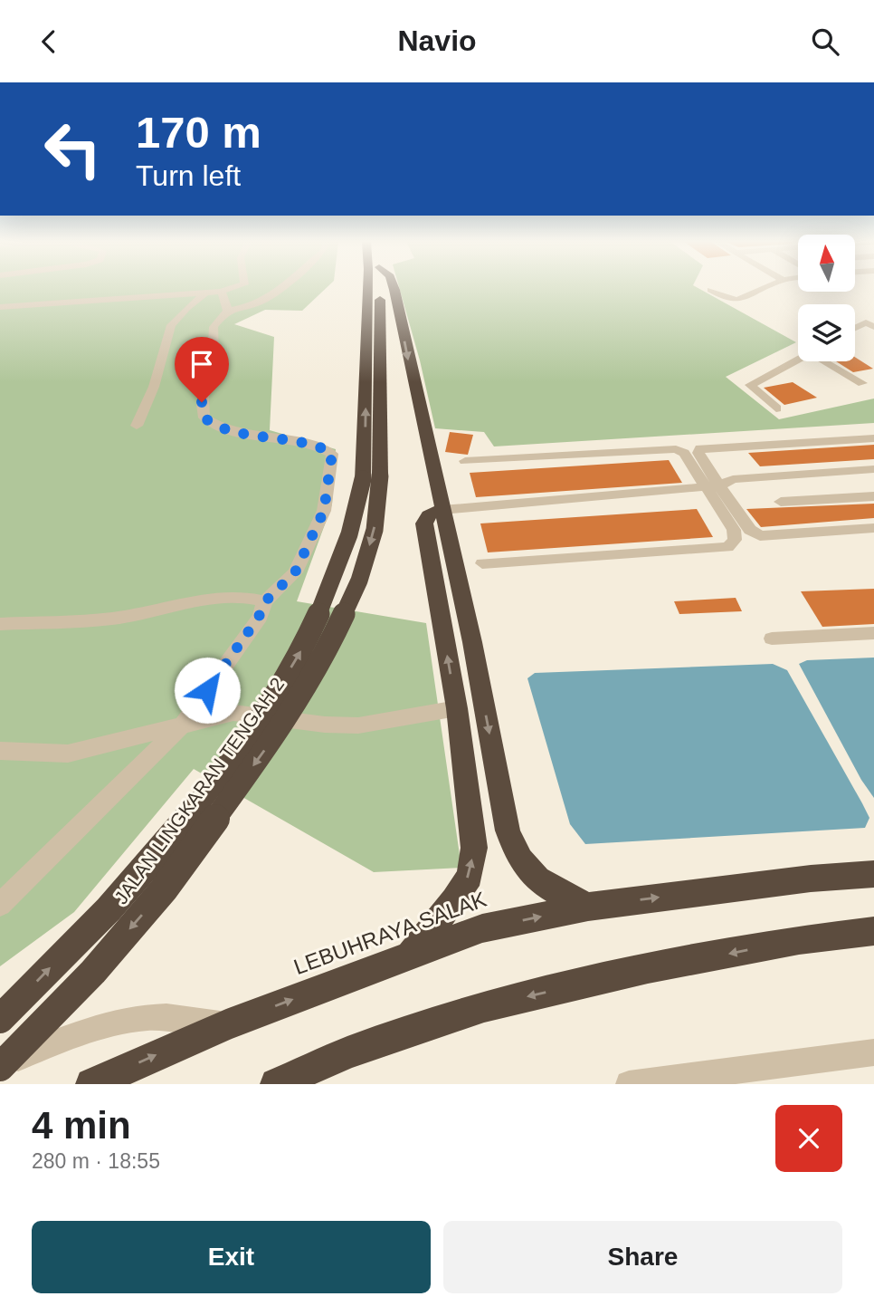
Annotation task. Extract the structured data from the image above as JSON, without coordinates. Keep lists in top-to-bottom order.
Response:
{
  "streets": {
    "highway": ["JALAN LINGKARAN TENGAH 2", "LEBUHRAYA SALAK"]
  },
  "north": "top",
  "page": {
    "header": "Navio",
    "turn": ["170 m", "Turn left"],
    "heading": ["4 min", "280 m · 18:55"],
    "buttons": ["Exit", "Share"]
  }
}
